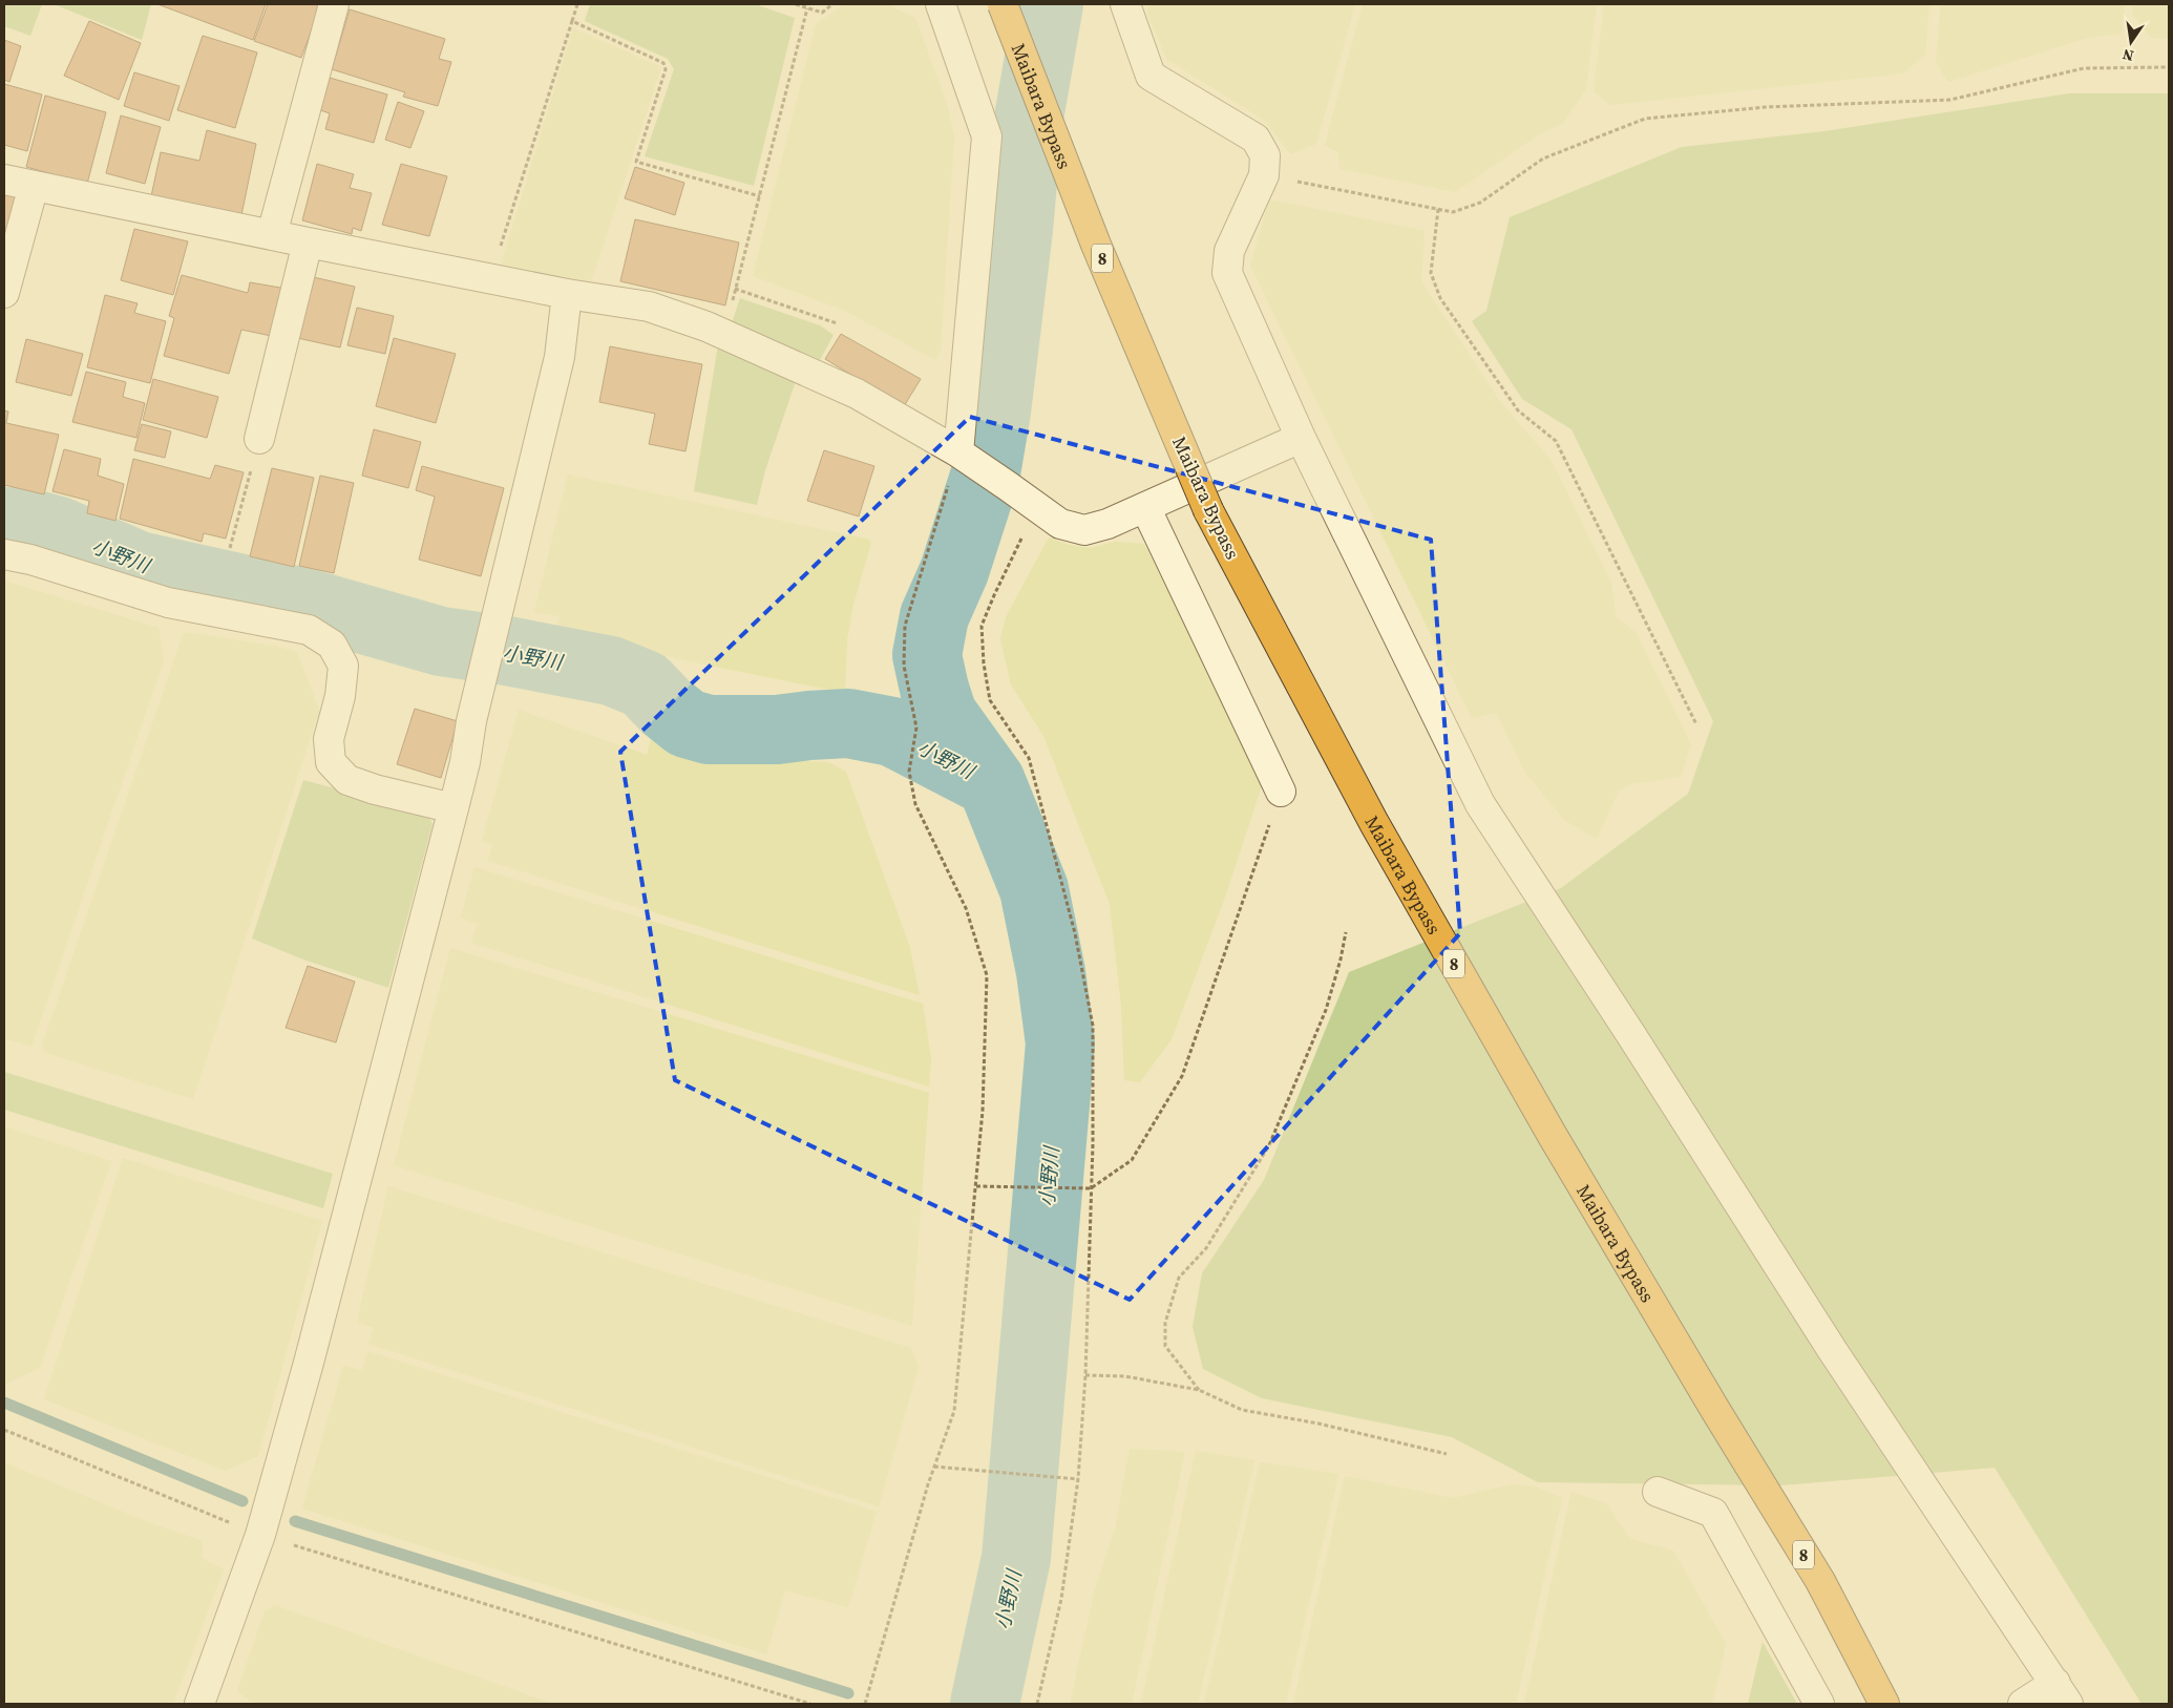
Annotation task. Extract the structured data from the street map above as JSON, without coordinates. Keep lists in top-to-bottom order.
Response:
{
  "streets": {
    "highway": ["Maibara Bypass", "8"]
  },
  "water": ["小野川"],
  "north": "bottom"
}
